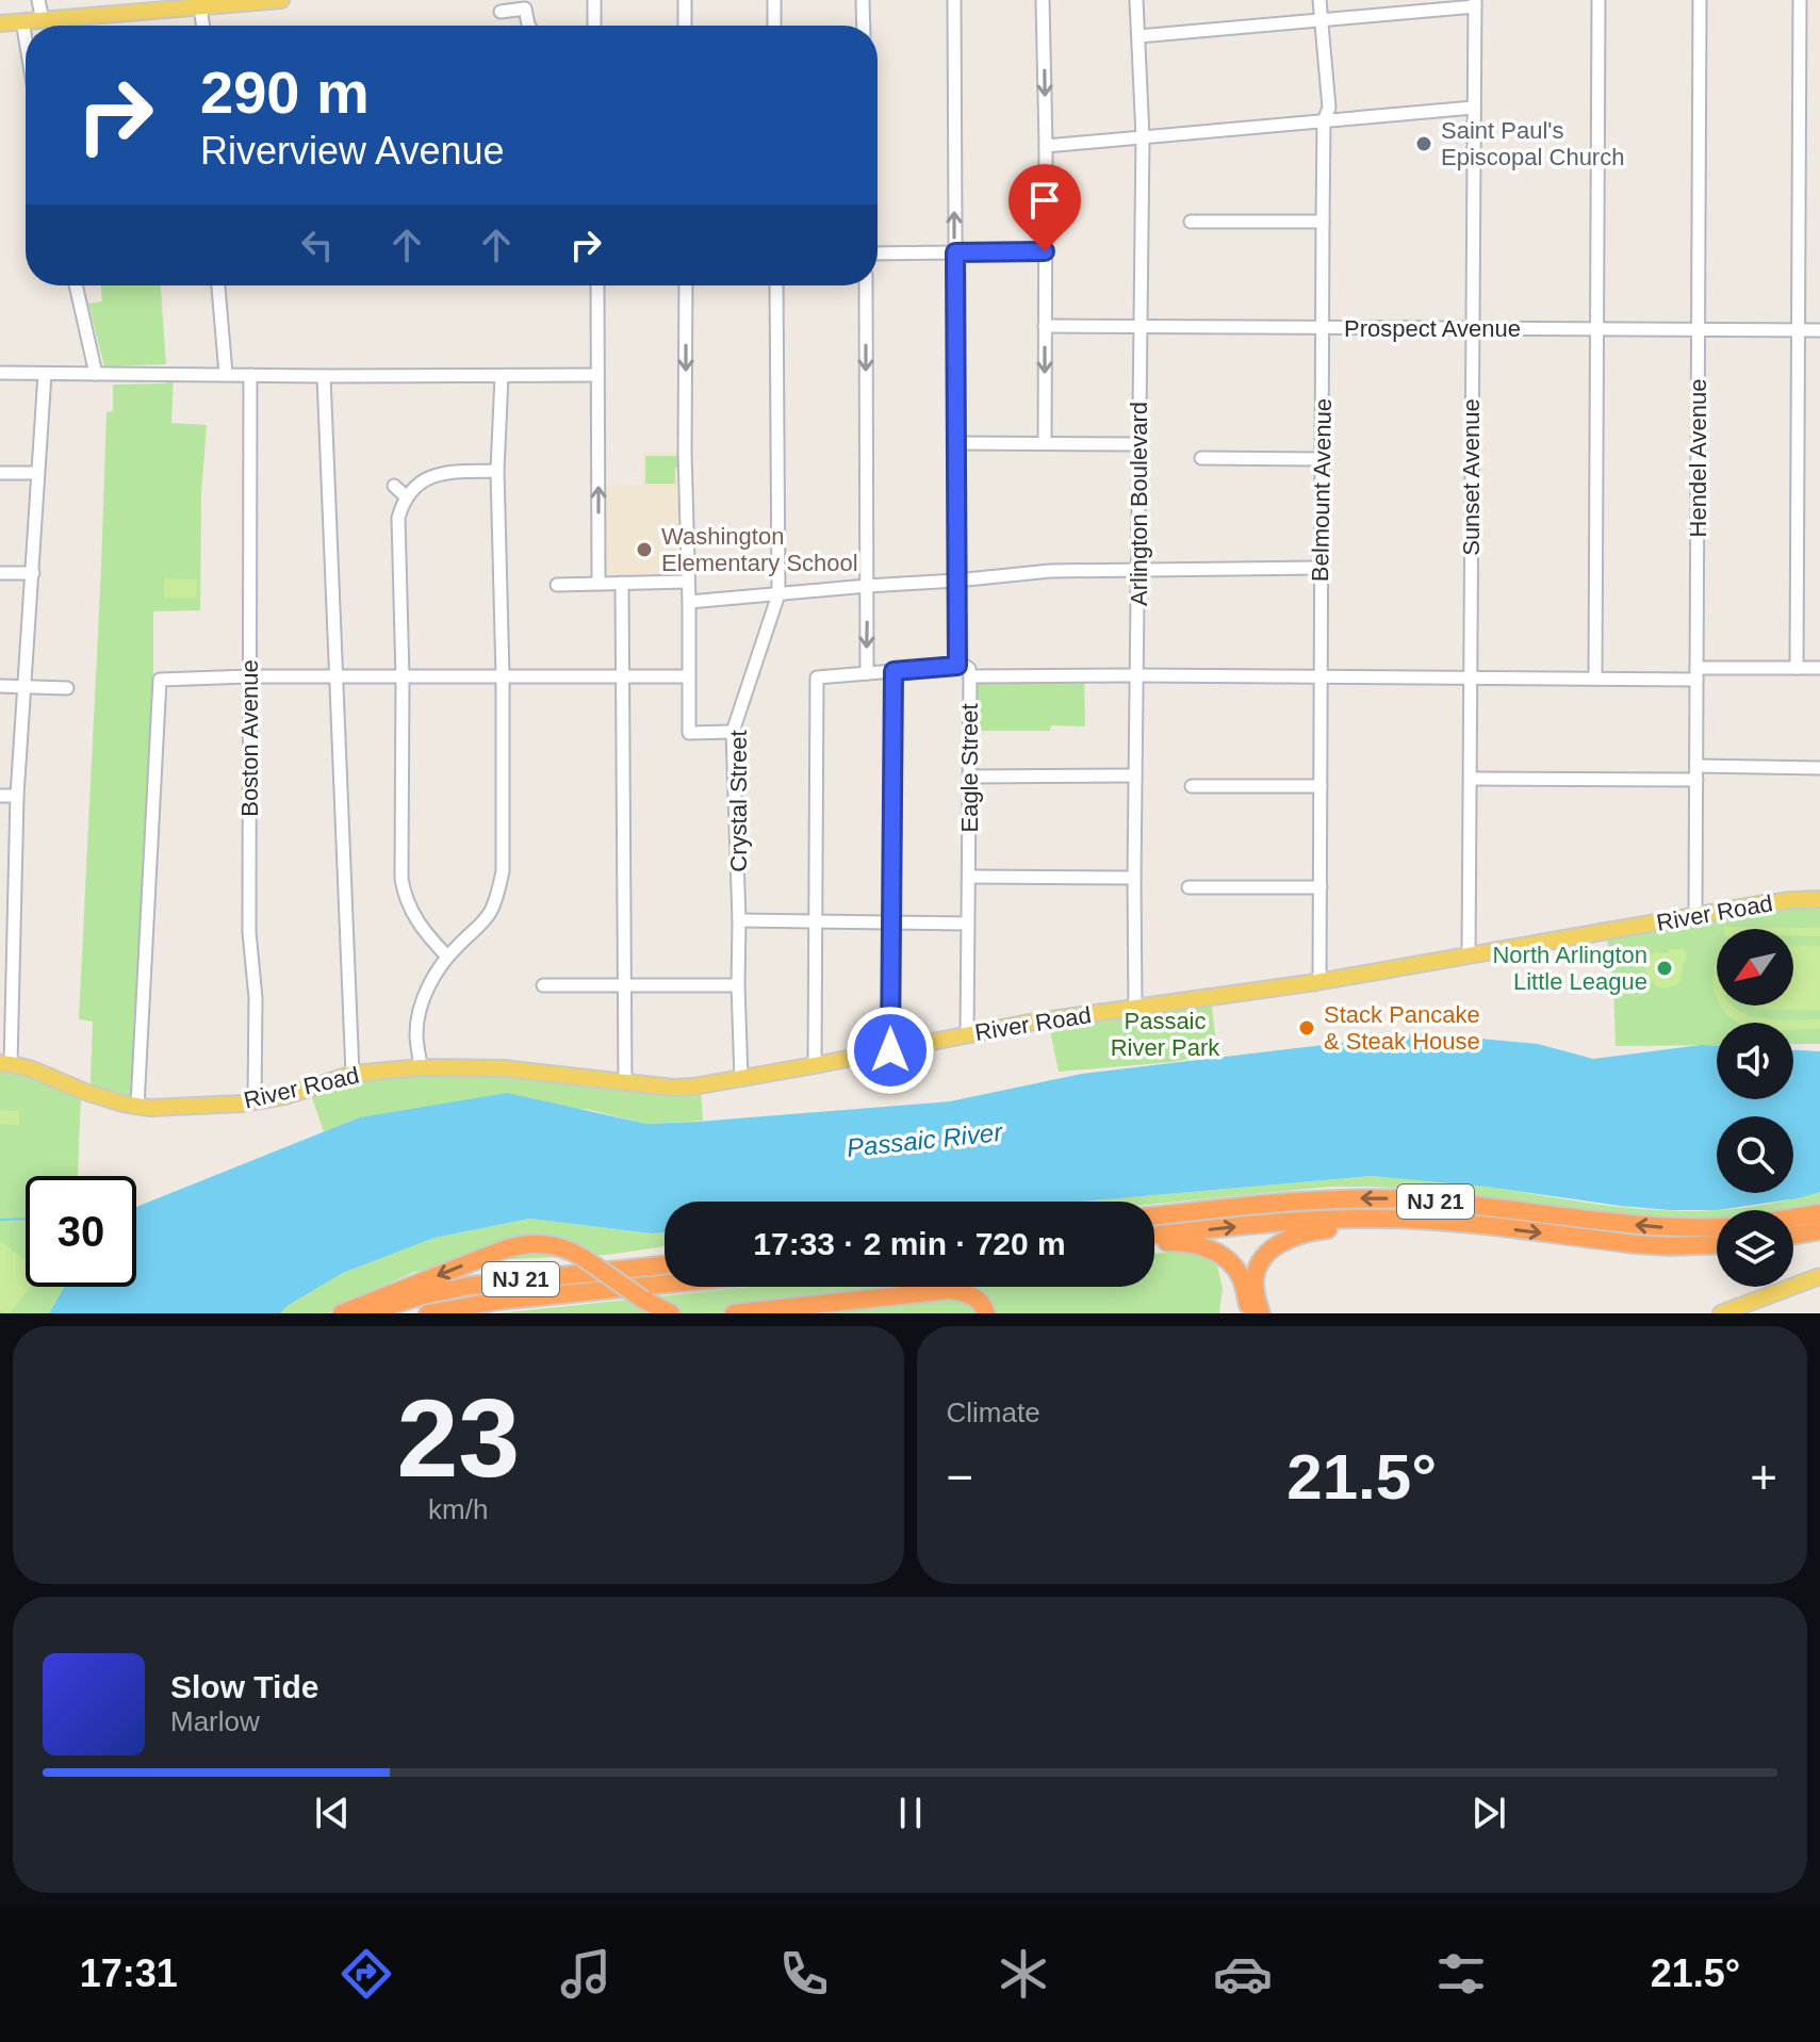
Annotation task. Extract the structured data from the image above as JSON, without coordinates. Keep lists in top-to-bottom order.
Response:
{
  "streets": {
    "highway": ["NJ 21"],
    "main road": ["River Road"],
    "street": [
      "Prospect Avenue",
      "Hendel Avenue",
      "Sunset Avenue",
      "Belmount Avenue",
      "Arlington Boulevard",
      "Boston Avenue",
      "Eagle Street",
      "Crystal Street"
    ]
  },
  "crossings": [
    ["Prospect Avenue", "Hendel Avenue"],
    ["Prospect Avenue", "Sunset Avenue"],
    ["Prospect Avenue", "Belmount Avenue"],
    ["Prospect Avenue", "Arlington Boulevard"],
    ["Hendel Avenue", "River Road"],
    ["Sunset Avenue", "River Road"],
    ["Belmount Avenue", "River Road"],
    ["Arlington Boulevard", "River Road"],
    ["Boston Avenue", "River Road"],
    ["Eagle Street", "River Road"],
    ["Crystal Street", "River Road"]
  ],
  "water": ["Passaic River"],
  "parks": ["Passaic River Park"],
  "places": [
    "Saint Paul's Episcopal Church",
    "Washington Elementary School",
    "North Arlington Little League",
    "Stack Pancake & Steak House"
  ],
  "north": "bottom left",
  "page": {
    "turn": ["290 m", "Riverview Avenue"],
    "limit": "30",
    "trip": "17:33 · 2 min · 720 m",
    "tile": [
      ["23", "km/h"],
      "Climate"
    ],
    "heat": ["−", "21.5°", "+"],
    "song": ["Slow Tide", "Marlow"],
    "tabs": ["17:31", "21.5°"]
  }
}
